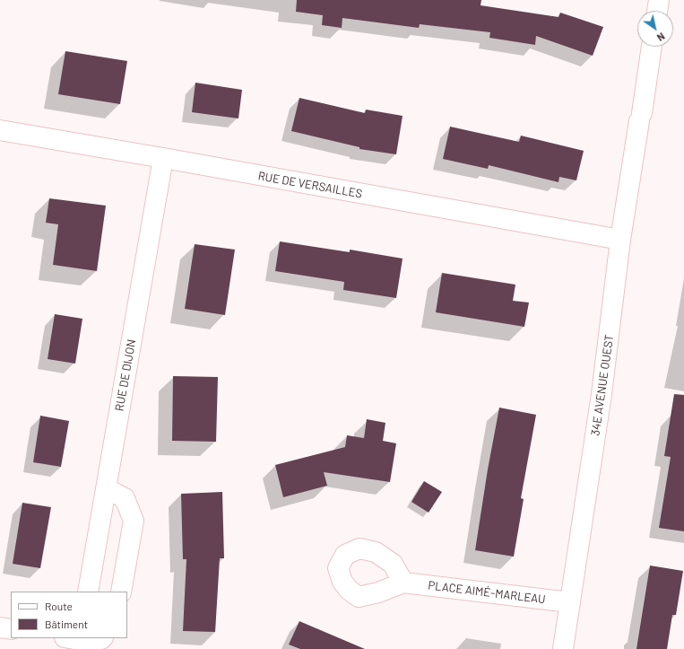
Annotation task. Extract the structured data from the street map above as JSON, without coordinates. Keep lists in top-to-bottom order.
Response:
{
  "streets": {
    "street": [
      "RUE DE VERSAILLES",
      "RUE DE DIJON",
      "34E AVENUE OUEST",
      "PLACE AIMÉ-MARLEAU"
    ]
  },
  "crossings": [
    ["RUE DE VERSAILLES", "RUE DE DIJON"],
    ["RUE DE VERSAILLES", "34E AVENUE OUEST"],
    ["34E AVENUE OUEST", "PLACE AIMÉ-MARLEAU"]
  ],
  "legend": ["Route", "Bâtiment"],
  "north": "bottom right"
}
